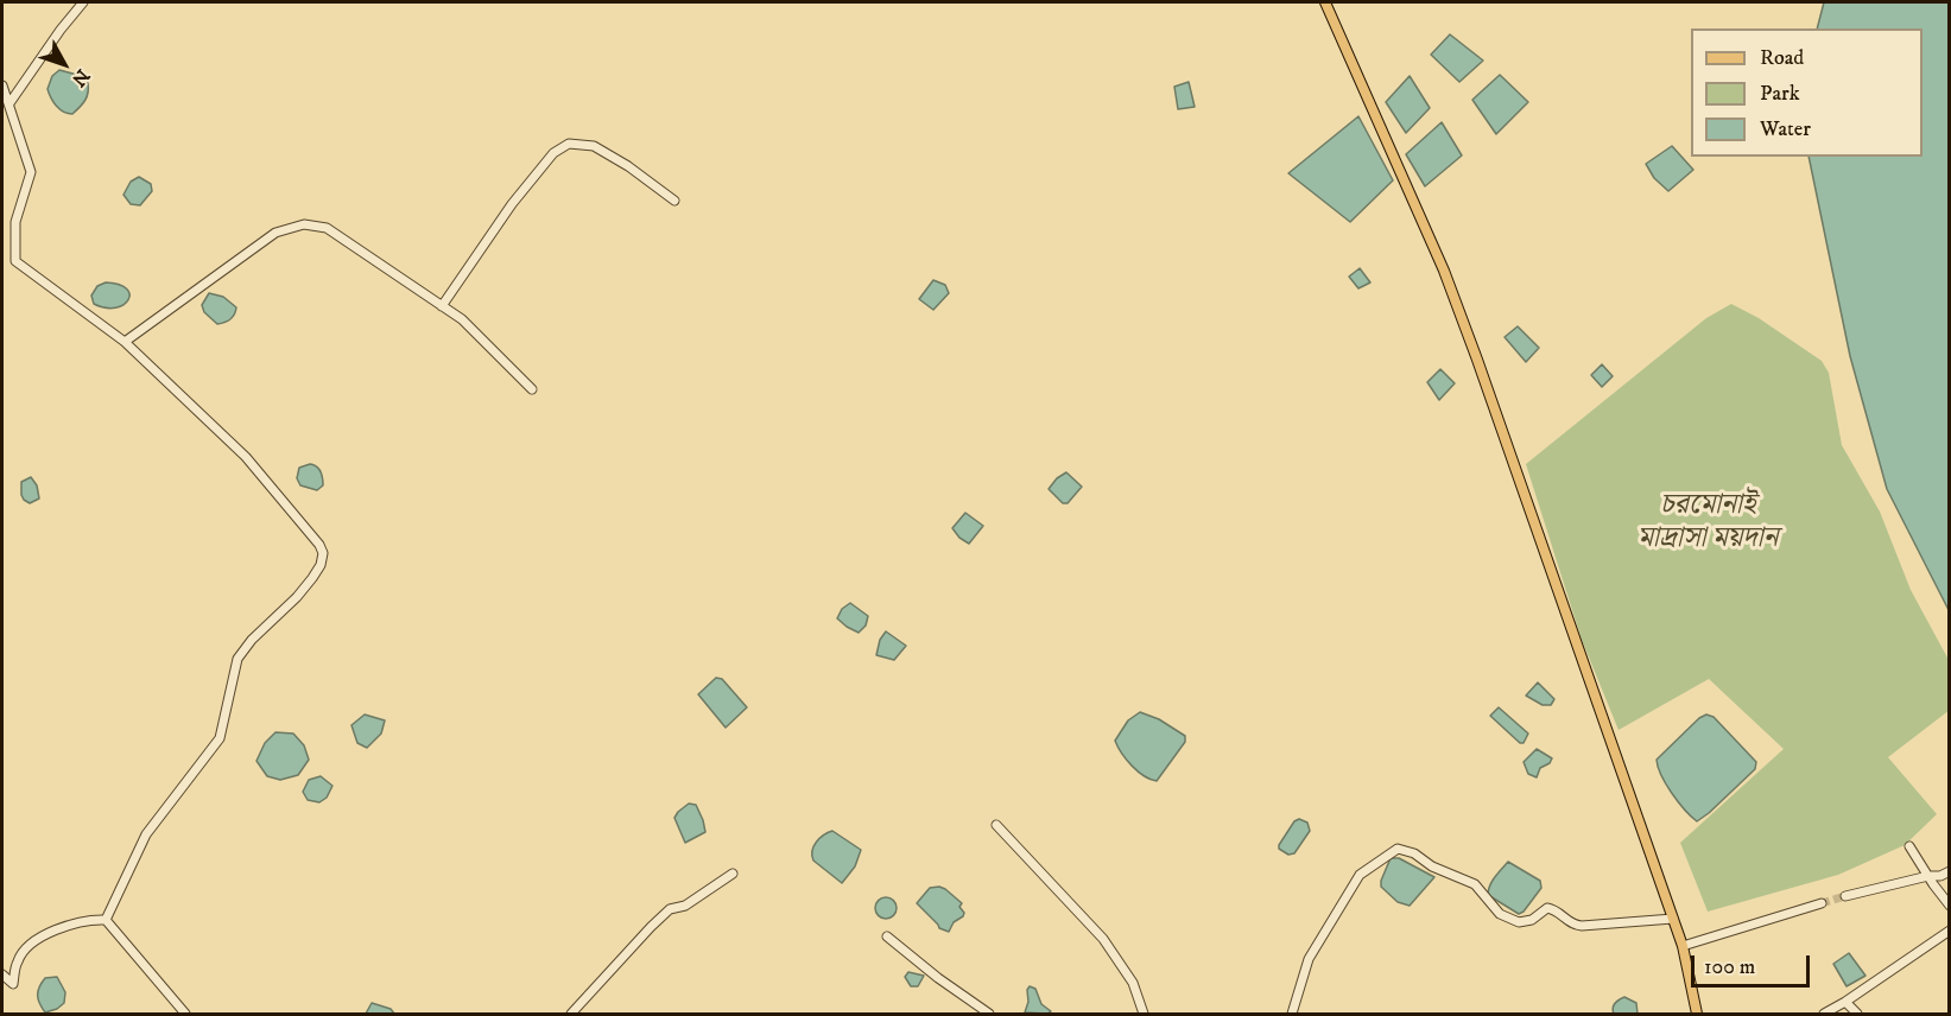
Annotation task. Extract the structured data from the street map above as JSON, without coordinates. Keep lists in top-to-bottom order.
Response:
{
  "parks": ["চরমোনাই মাদ্রাসা ময়দান"],
  "legend": ["Road", "Park", "Water"],
  "scale_bar": "100 m",
  "north": "bottom right"
}
